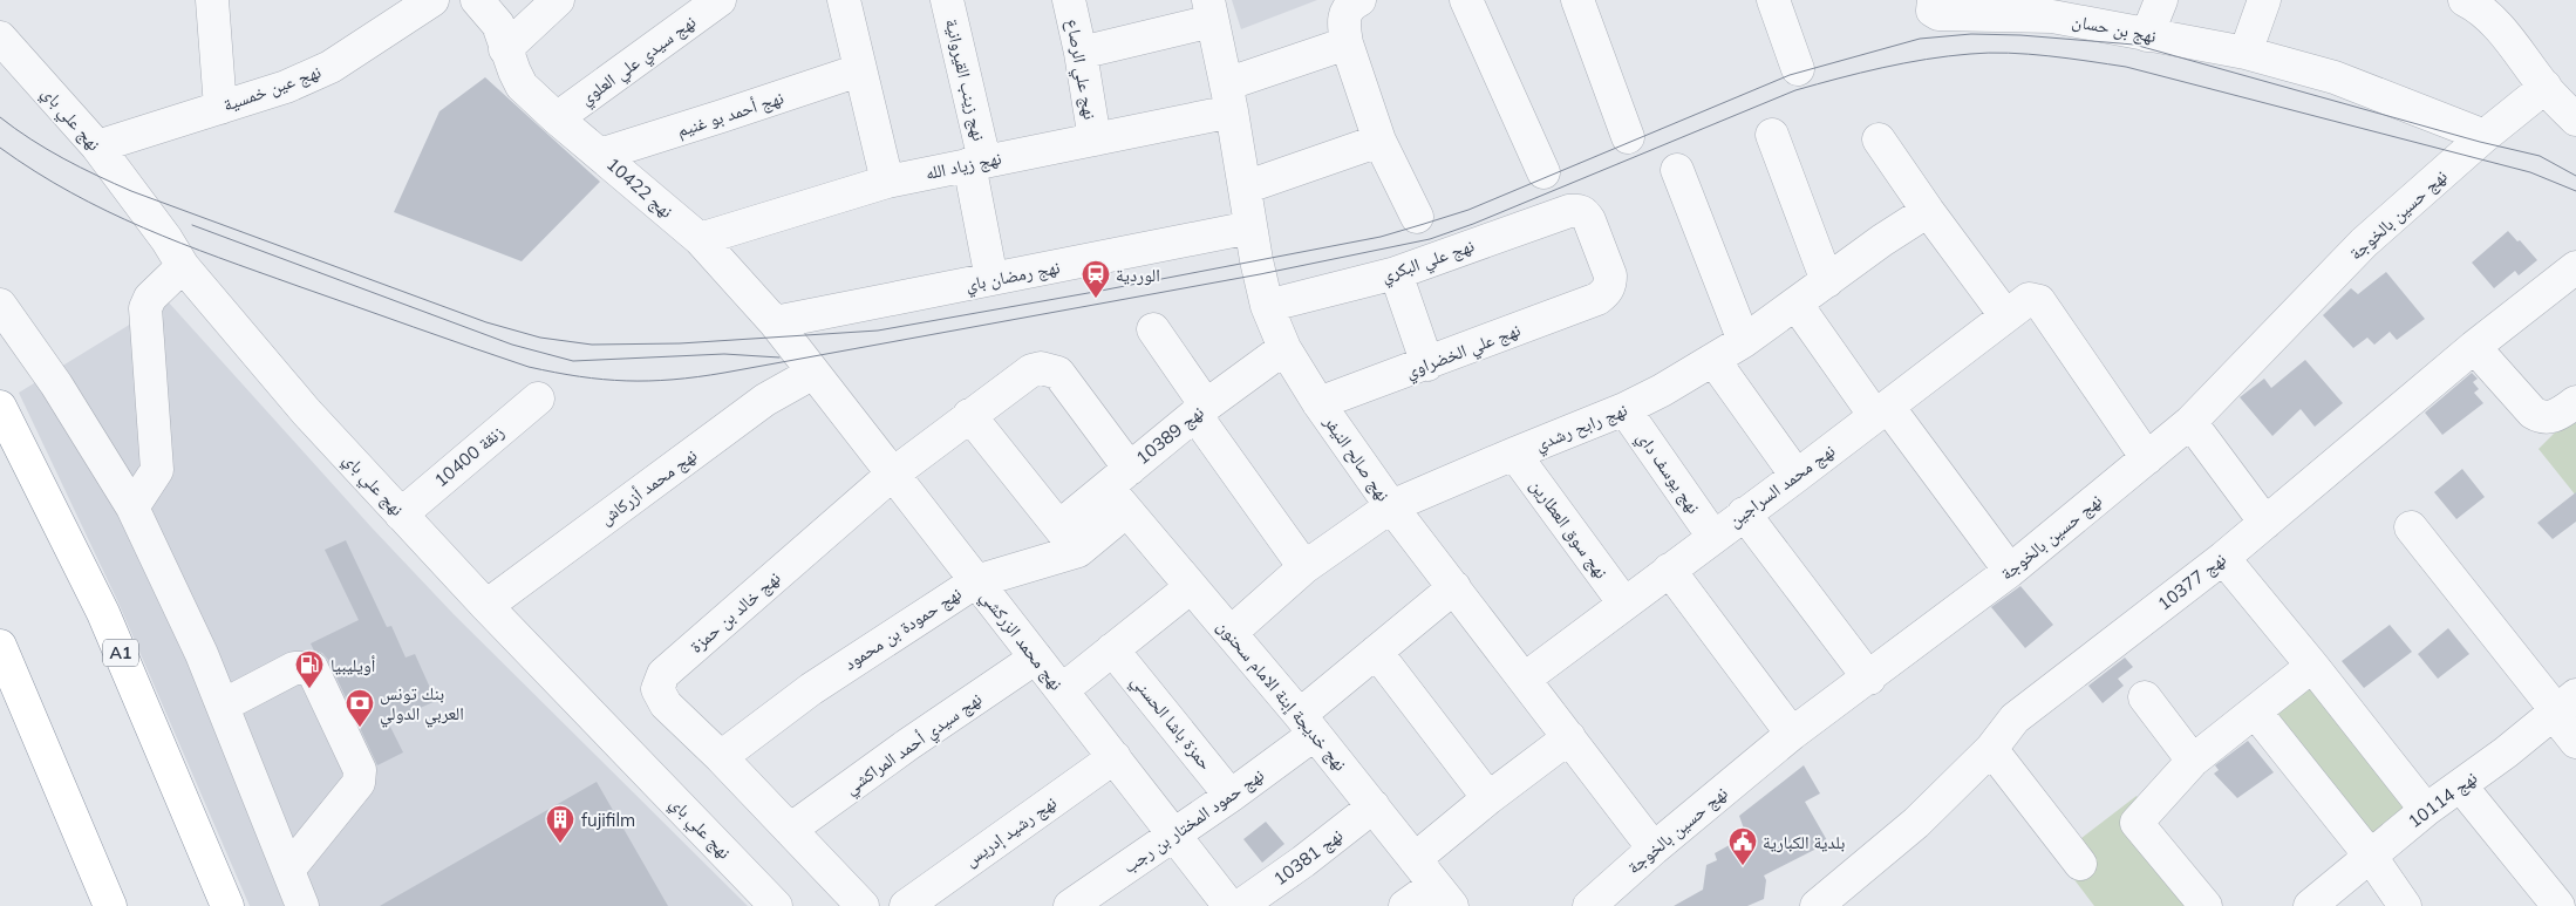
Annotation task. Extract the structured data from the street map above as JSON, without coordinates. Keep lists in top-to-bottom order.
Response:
{
  "streets": {
    "highway": ["A1"],
    "street": [
      "نهج بن حسان",
      "نهج سيدي علي العلوي",
      "نهج علي الرصاع",
      "نهج زينب القيروانية",
      "نهج عين خمسية",
      "نهج أحمد بو غنيم",
      "نهج علي باي",
      "نهج زياد الله",
      "نهج 10422",
      "نهج حسين بالخوجة",
      "نهج علي البكري",
      "نهج رمضان باي",
      "نهج علي الخضراوي",
      "نهج رابح رشدي",
      "نهج 10389",
      "زنقة 10400",
      "نهج صالح النيفر",
      "نهج يوسف داي",
      "نهج محمد السراجين",
      "نهج محمد أزركاش",
      "نهج سوق العطارين",
      "نهج 10377",
      "نهج خالد بن حمزة",
      "نهج حمودة بن محمود",
      "نهج محمد الزركشي",
      "نهج خديجة إبنة الامام سحنون",
      "حمزة باشا الحسني",
      "نهج سيدي أحمد المراكشي",
      "نهج 10114",
      "نهج حمود المختار بن رجب",
      "نهج رشيد إدريس",
      "نهج 10381"
    ]
  },
  "crossings": [
    ["نهج بن حسان", "نهج حسين بالخوجة"],
    ["نهج سيدي علي العلوي", "نهج 10422"],
    ["نهج علي الرصاع", "نهج زياد الله"],
    ["نهج زينب القيروانية", "نهج زياد الله"],
    ["نهج زينب القيروانية", "نهج رمضان باي"],
    ["نهج عين خمسية", "نهج علي باي"],
    ["نهج أحمد بو غنيم", "نهج 10422"],
    ["نهج علي باي", "زنقة 10400"],
    ["نهج علي باي", "نهج محمد أزركاش"],
    ["نهج زياد الله", "نهج 10422"],
    ["نهج زياد الله", "نهج صالح النيفر"],
    ["نهج 10422", "نهج رمضان باي"],
    ["نهج 10422", "نهج محمد أزركاش"],
    ["نهج 10422", "نهج محمد الزركشي"],
    ["نهج حسين بالخوجة", "نهج صالح النيفر"],
    ["نهج حسين بالخوجة", "نهج محمد السراجين"],
    ["نهج علي البكري", "نهج علي الخضراوي"],
    ["نهج علي البكري", "نهج صالح النيفر"],
    ["نهج رمضان باي", "نهج صالح النيفر"],
    ["نهج علي الخضراوي", "نهج صالح النيفر"],
    ["نهج رابح رشدي", "نهج صالح النيفر"],
    ["نهج رابح رشدي", "نهج يوسف داي"],
    ["نهج رابح رشدي", "نهج سوق العطارين"],
    ["نهج رابح رشدي", "نهج خديجة إبنة الامام سحنون"],
    ["نهج 10389", "نهج صالح النيفر"],
    ["نهج 10389", "نهج حمودة بن محمود"],
    ["نهج 10389", "نهج خديجة إبنة الامام سحنون"],
    ["نهج صالح النيفر", "نهج محمد السراجين"],
    ["نهج صالح النيفر", "نهج حمود المختار بن رجب"],
    ["نهج يوسف داي", "نهج محمد السراجين"],
    ["نهج محمد السراجين", "نهج سوق العطارين"],
    ["نهج محمد أزركاش", "نهج محمد الزركشي"],
    ["نهج خالد بن حمزة", "نهج حمودة بن محمود"],
    ["نهج خالد بن حمزة", "نهج محمد الزركشي"],
    ["نهج خالد بن حمزة", "نهج خديجة إبنة الامام سحنون"],
    ["نهج خالد بن حمزة", "نهج سيدي أحمد المراكشي"],
    ["نهج حمودة بن محمود", "نهج محمد الزركشي"],
    ["نهج حمودة بن محمود", "نهج خديجة إبنة الامام سحنون"],
    ["نهج محمد الزركشي", "نهج سيدي أحمد المراكشي"],
    ["نهج محمد الزركشي", "نهج حمود المختار بن رجب"],
    ["نهج محمد الزركشي", "نهج رشيد إدريس"],
    ["نهج خديجة إبنة الامام سحنون", "نهج حمود المختار بن رجب"],
    ["نهج خديجة إبنة الامام سحنون", "نهج 10381"],
    ["حمزة باشا الحسني", "نهج حمود المختار بن رجب"]
  ],
  "places": {
    "station": ["الوردية"],
    "fuel station": ["أويليبيا"],
    "bank": ["بنك تونس العربي الدولي"],
    "building": ["fujifilm"],
    "public building": ["بلدية الكبارية"]
  }
}
